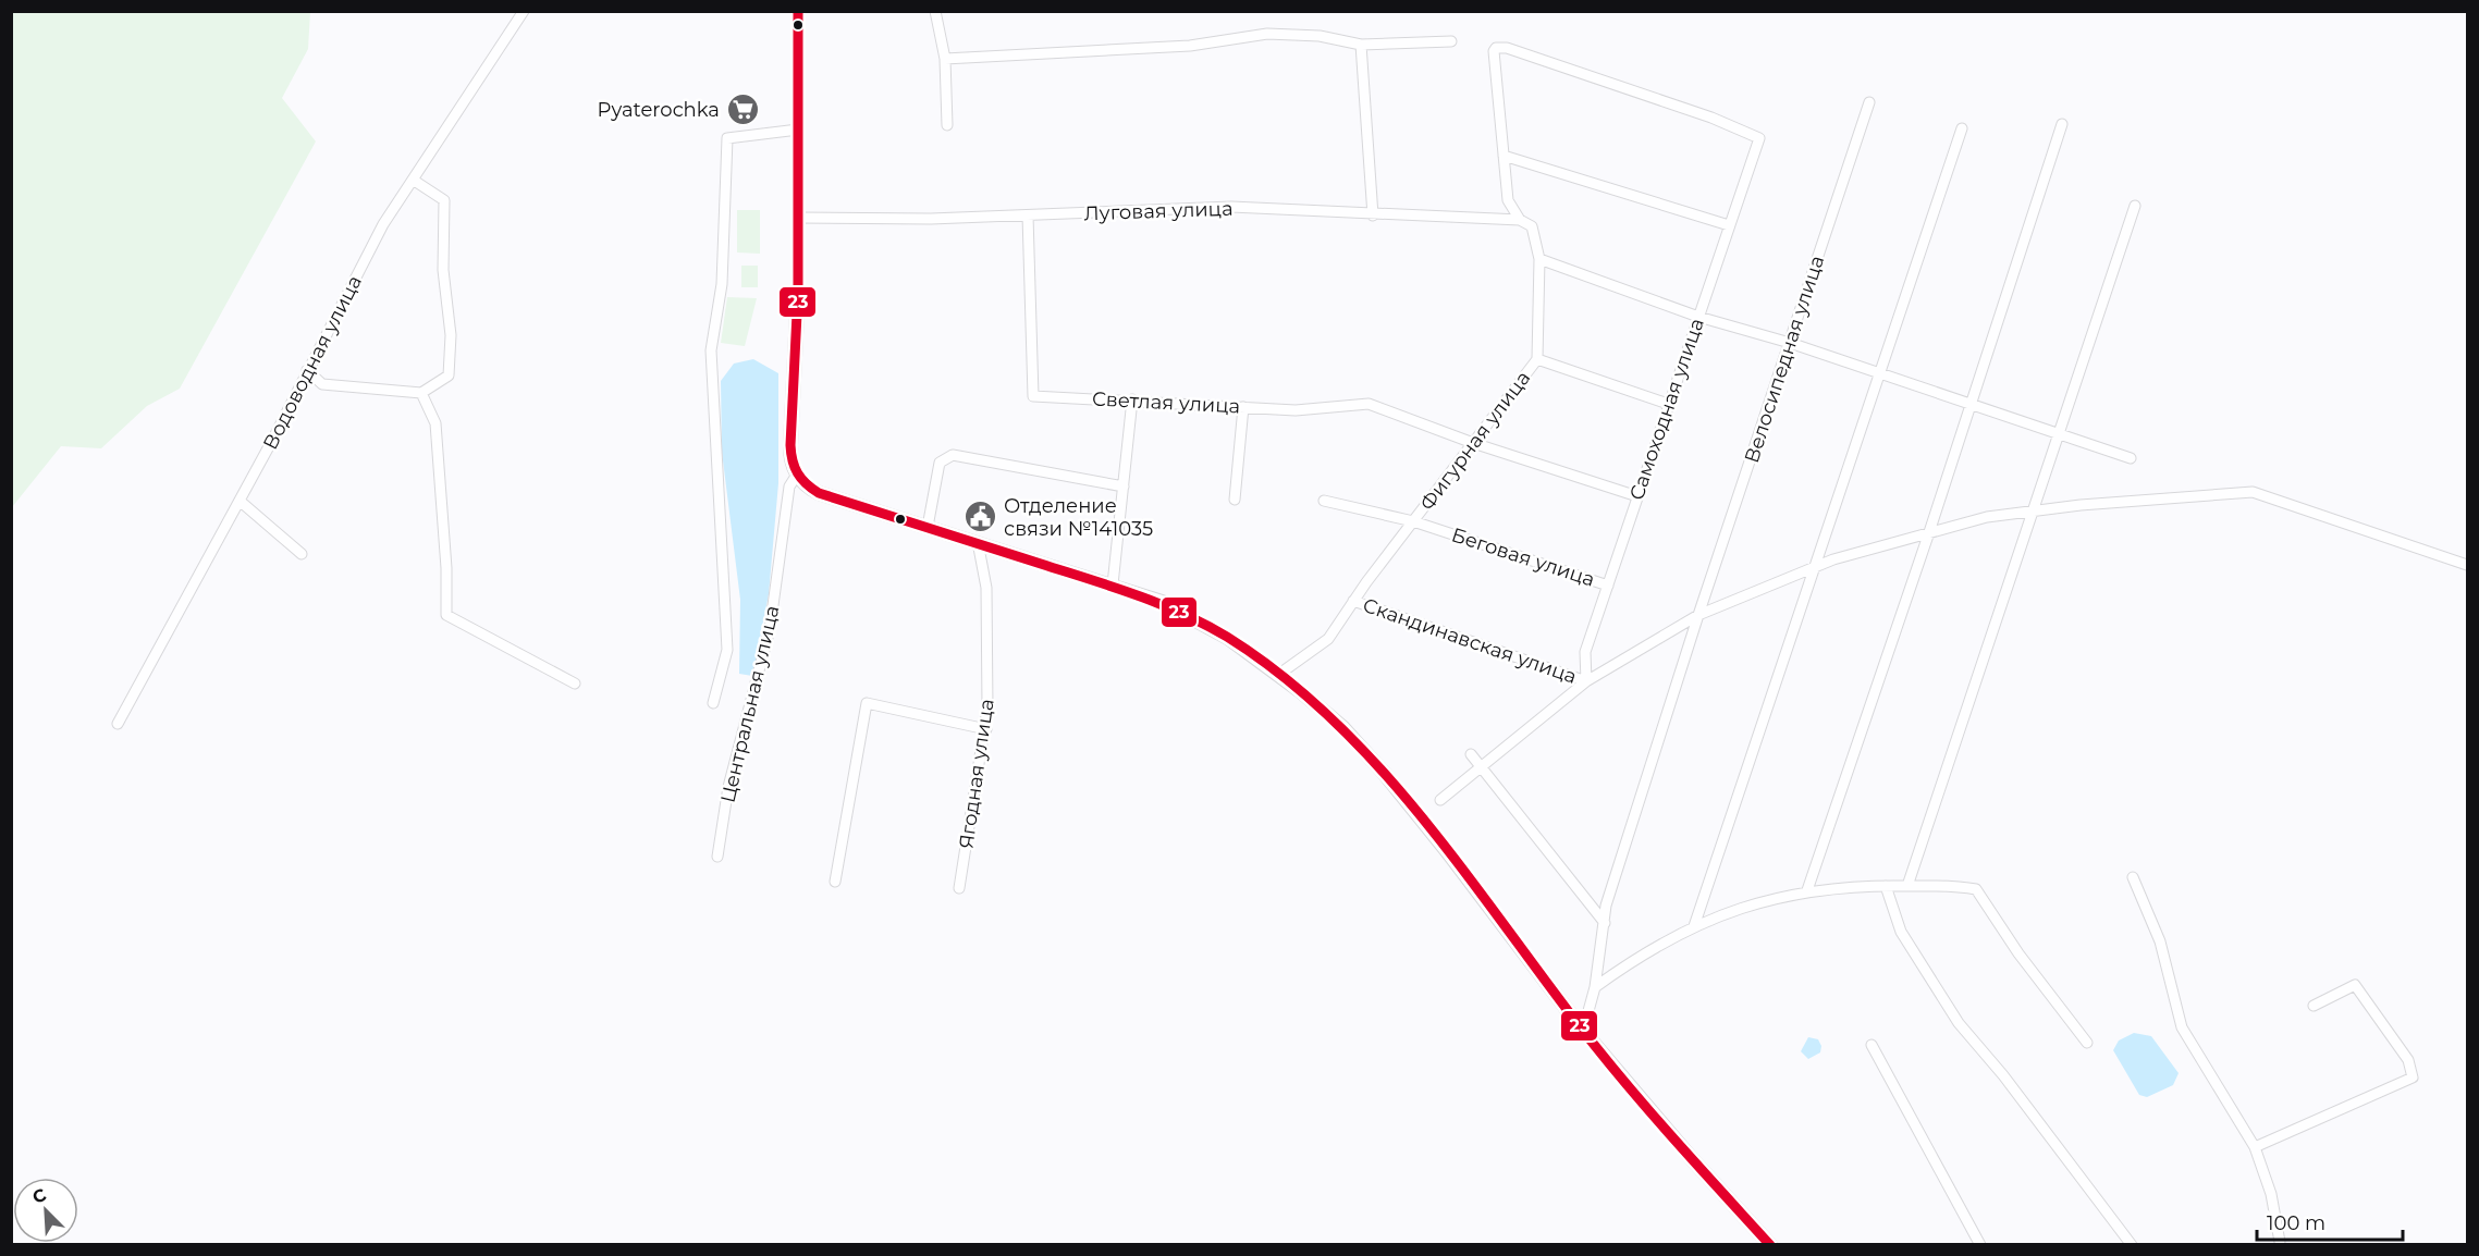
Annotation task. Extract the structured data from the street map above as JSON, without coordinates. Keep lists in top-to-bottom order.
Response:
{
  "streets": {
    "street": [
      "Луговая улица",
      "Велосипедная улица",
      "Водоводная улица",
      "Светлая улица",
      "Самоходная улица",
      "Фигурная улица",
      "Беговая улица",
      "Скандинавская улица",
      "Центральная улица",
      "Ягодная улица"
    ]
  },
  "crossings": [
    ["Луговая улица", "Светлая улица"],
    ["Луговая улица", "Фигурная улица"],
    ["Светлая улица", "Самоходная улица"],
    ["Светлая улица", "Фигурная улица"],
    ["Самоходная улица", "Фигурная улица"],
    ["Самоходная улица", "Беговая улица"],
    ["Самоходная улица", "Скандинавская улица"],
    ["Фигурная улица", "Беговая улица"],
    ["Фигурная улица", "Скандинавская улица"]
  ],
  "places": {
    "supermarket": ["Pyaterochka"],
    "public building": ["Отделение связи №141035"]
  },
  "lines": ["transit line 23"],
  "scale_bar": "100 m",
  "north": "top left"
}
